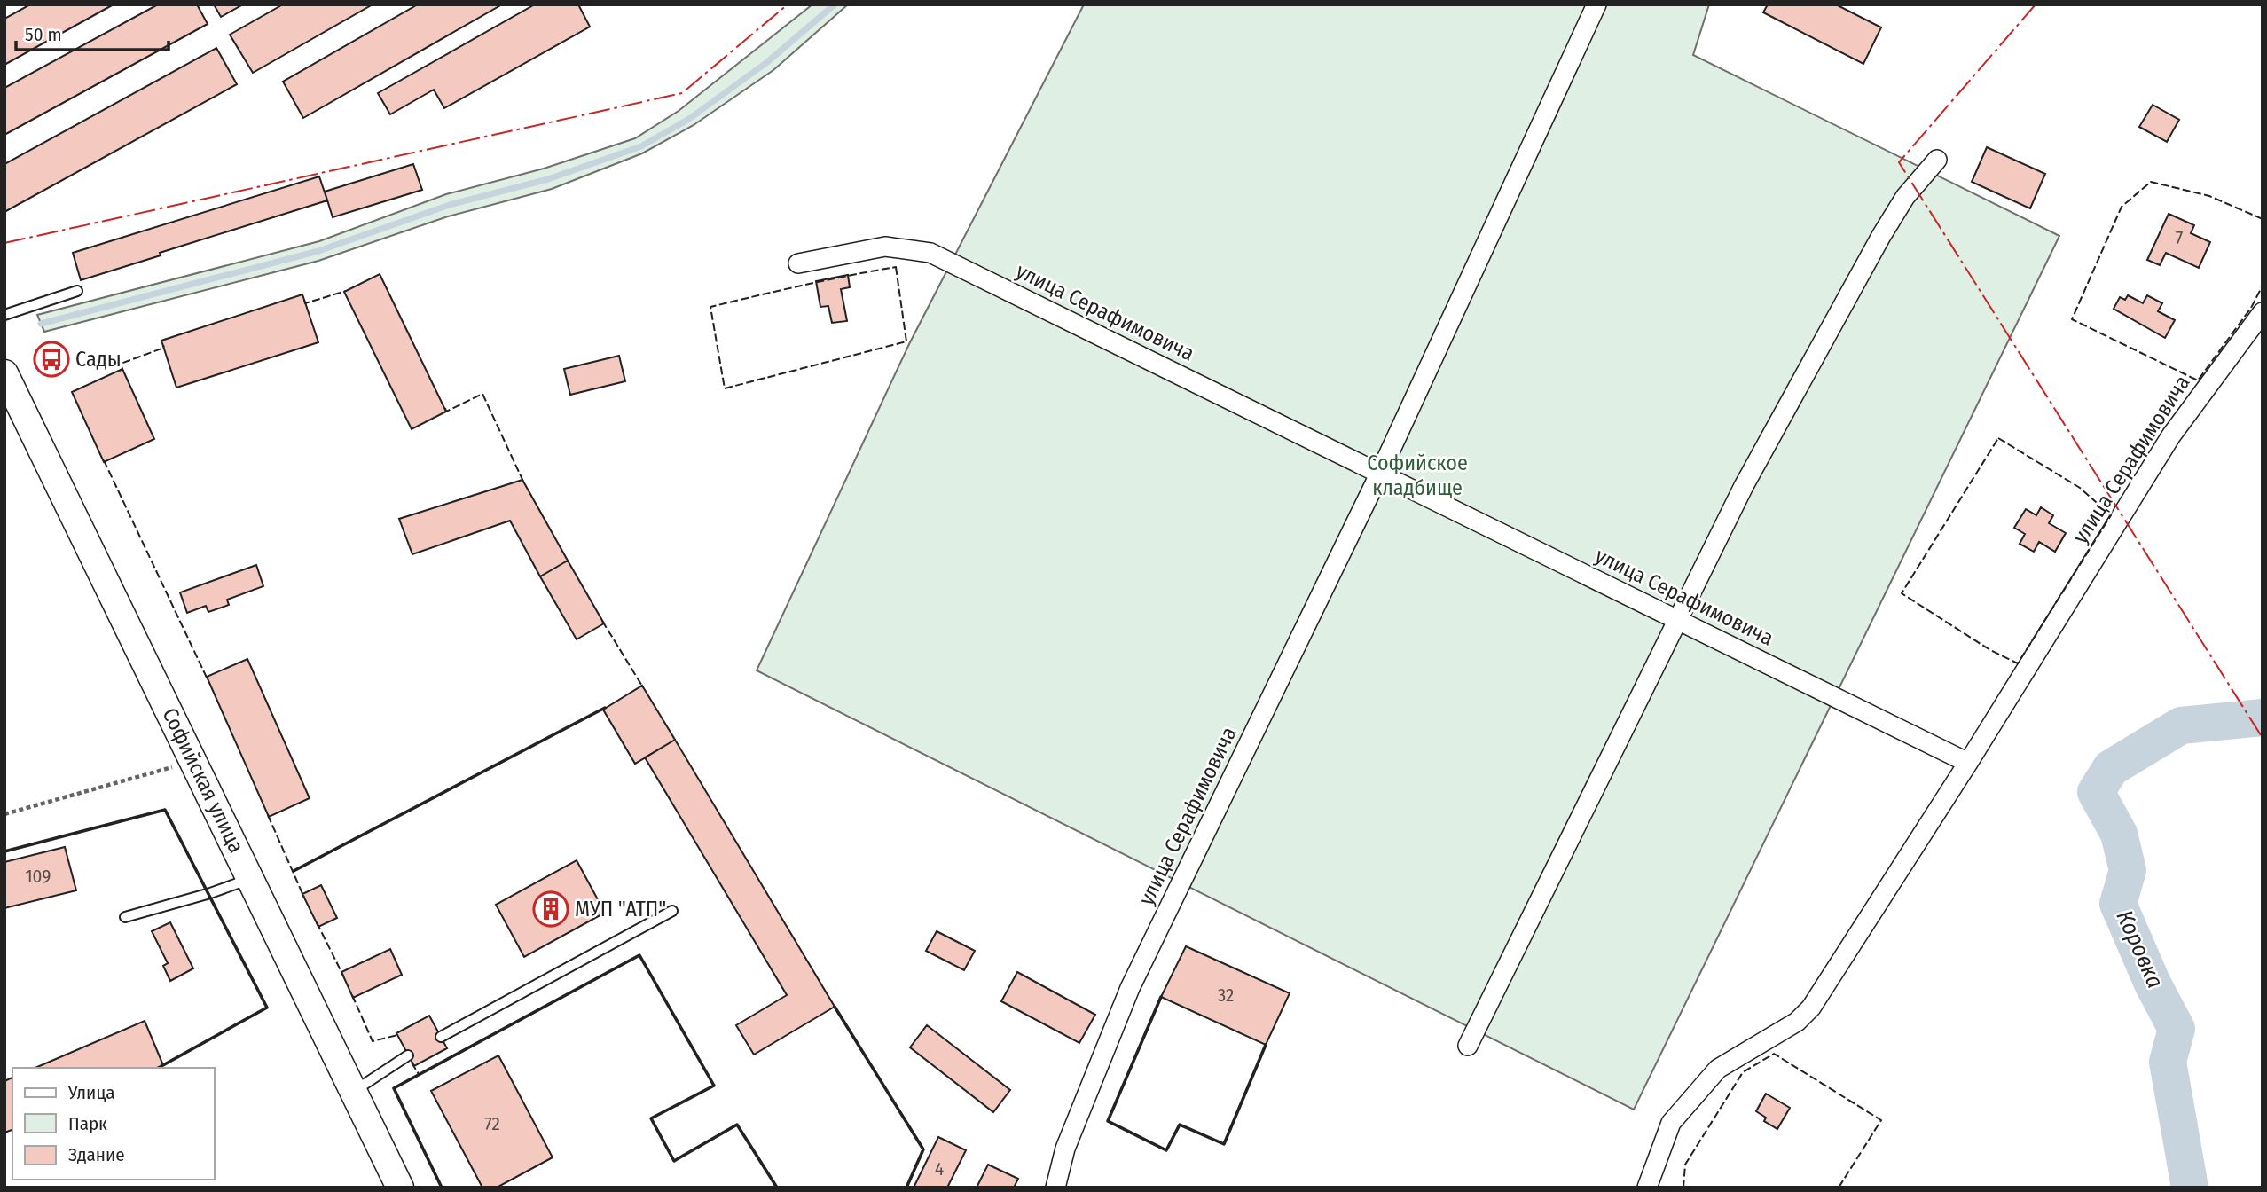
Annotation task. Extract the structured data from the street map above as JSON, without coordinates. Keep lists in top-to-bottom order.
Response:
{
  "streets": {
    "main road": ["Софийская улица"],
    "street": ["улица Серафимовича"]
  },
  "water": ["Коровка"],
  "parks": ["Софийское кладбище"],
  "places": {
    "bus stop": ["Сады"],
    "building": ["МУП \"АТП\""]
  },
  "house_numbers": [
    "7",
    "109",
    "32",
    "72",
    "4"
  ],
  "legend": ["Улица", "Парк", "Здание"],
  "scale_bar": "50 m"
}
